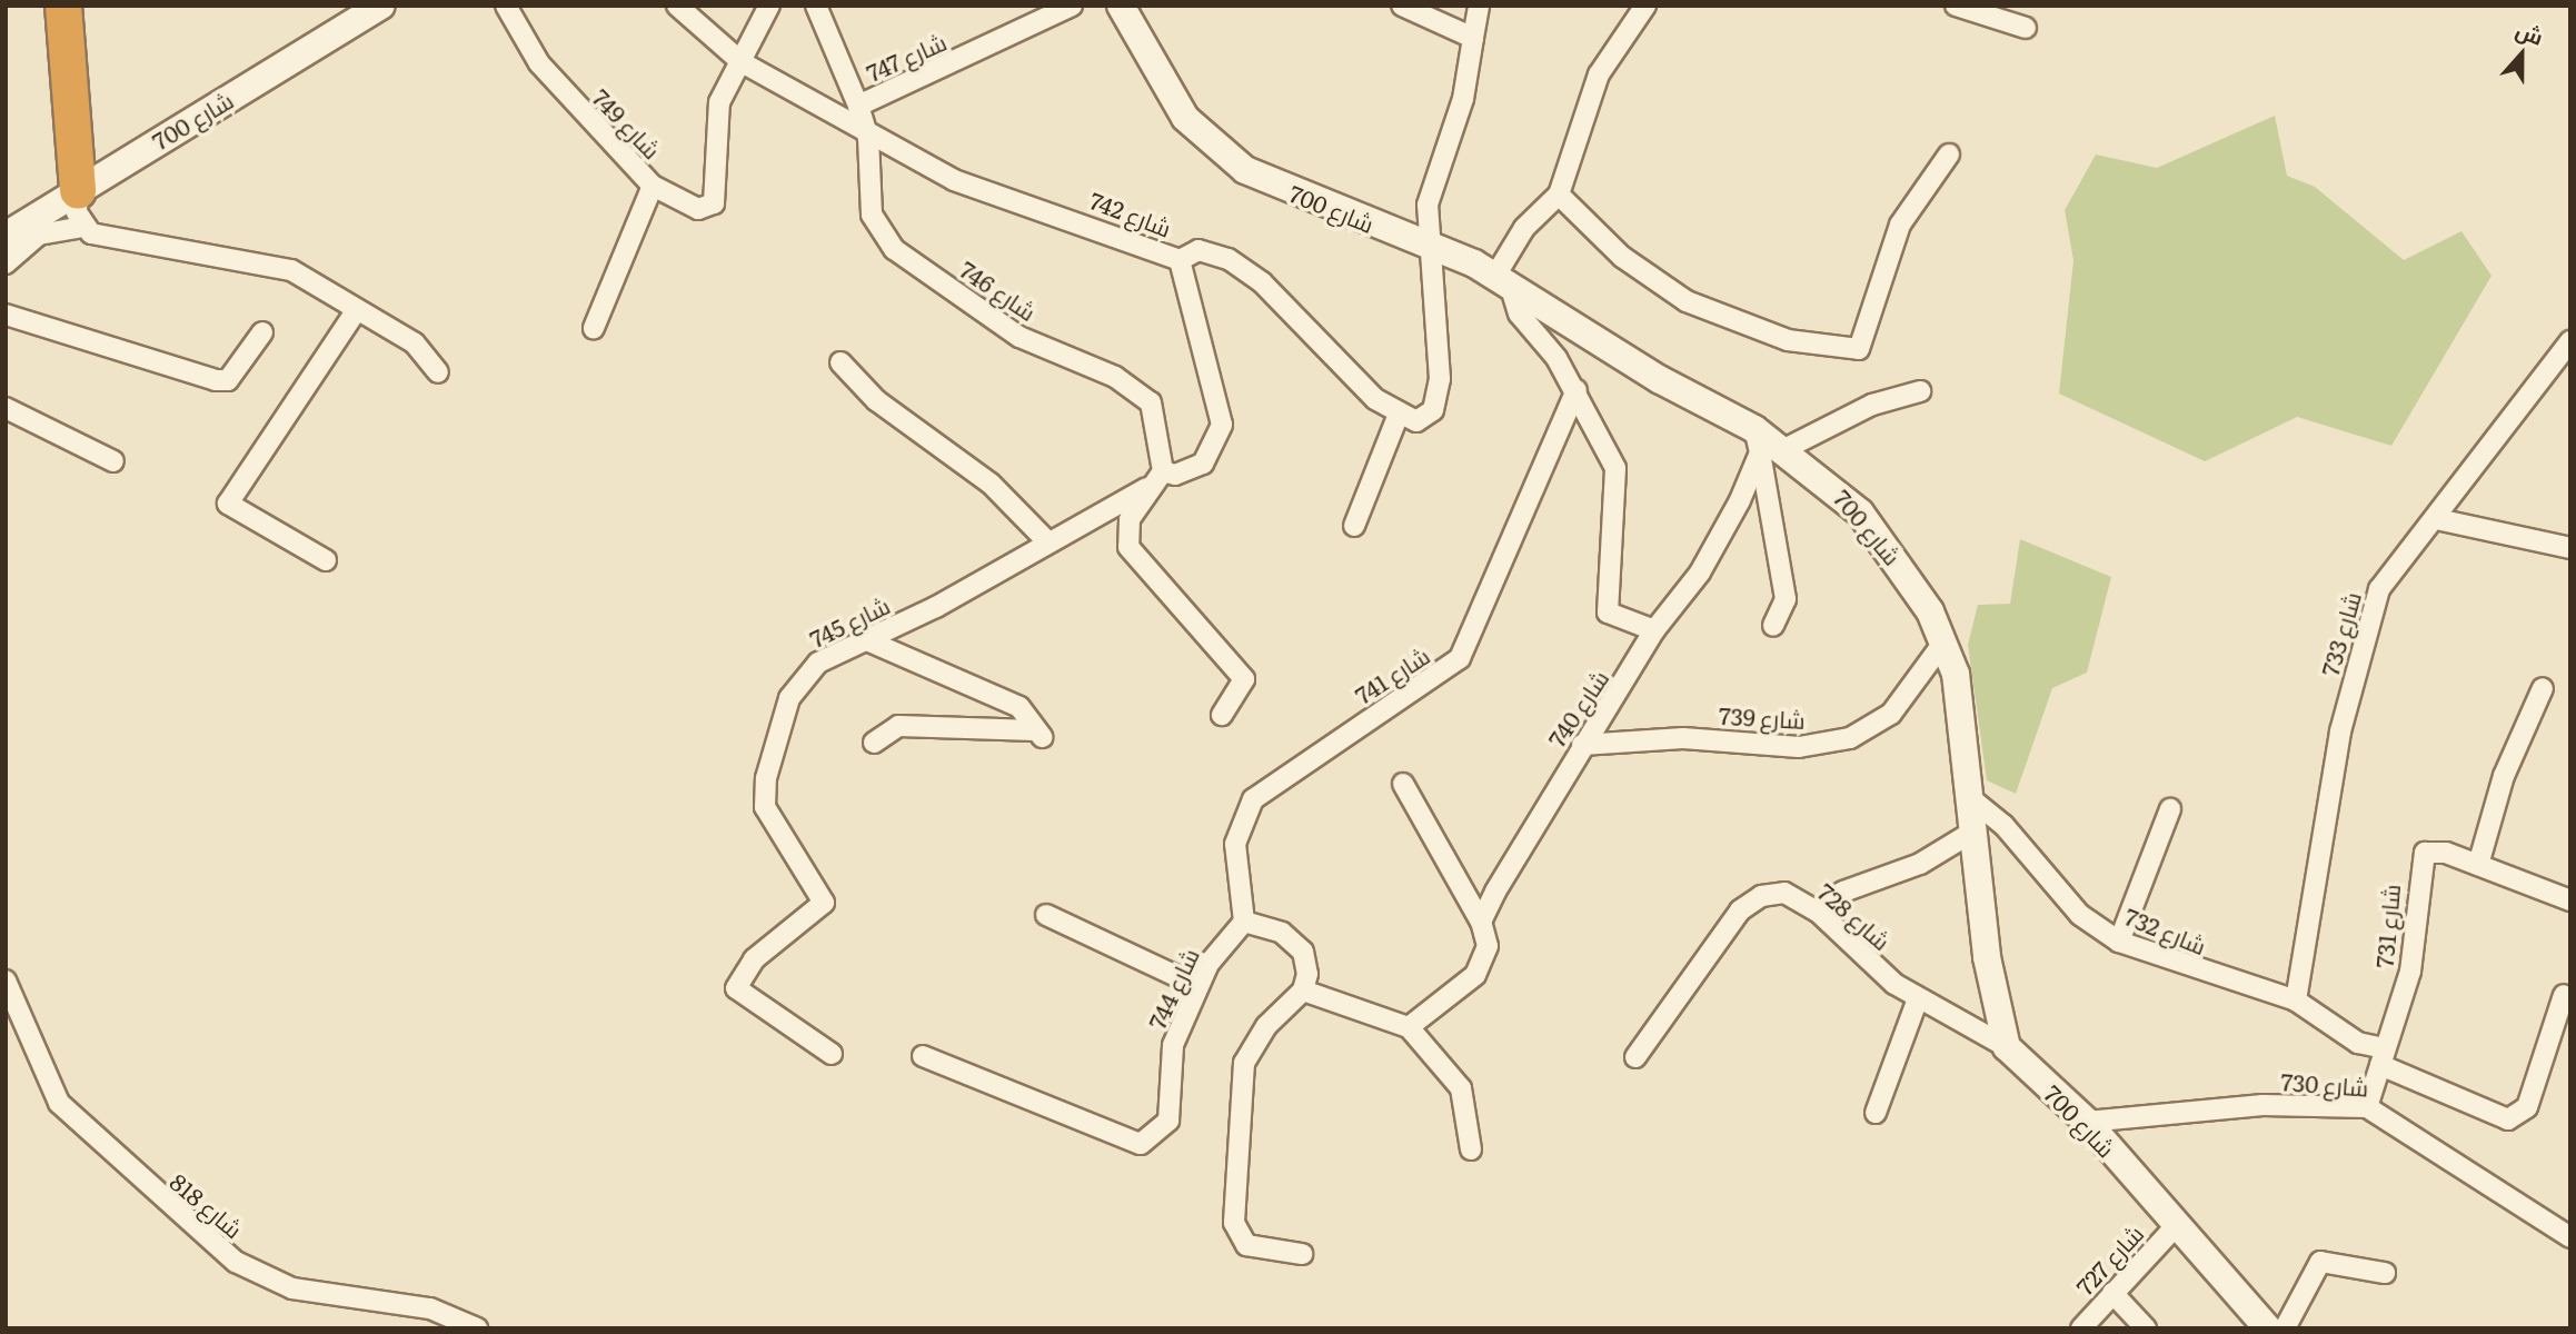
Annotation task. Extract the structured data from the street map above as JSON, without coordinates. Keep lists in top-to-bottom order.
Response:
{
  "streets": {
    "main road": ["شارع 700"],
    "street": [
      "شارع 747",
      "شارع 749",
      "شارع 742",
      "شارع 746",
      "شارع 745",
      "شارع 733",
      "شارع 741",
      "شارع 740",
      "شارع 739",
      "شارع 728",
      "شارع 731",
      "شارع 732",
      "شارع 744",
      "شارع 730",
      "شارع 818",
      "شارع 727"
    ]
  },
  "crossings": [
    ["شارع 747", "شارع 746"],
    ["شارع 700", "شارع 740"],
    ["شارع 700", "شارع 739"],
    ["شارع 700", "شارع 728"],
    ["شارع 700", "شارع 732"],
    ["شارع 700", "شارع 730"],
    ["شارع 700", "شارع 727"],
    ["شارع 742", "شارع 746"],
    ["شارع 733", "شارع 732"],
    ["شارع 741", "شارع 744"],
    ["شارع 740", "شارع 739"],
    ["شارع 731", "شارع 732"],
    ["شارع 731", "شارع 730"]
  ],
  "north": "top"
}
